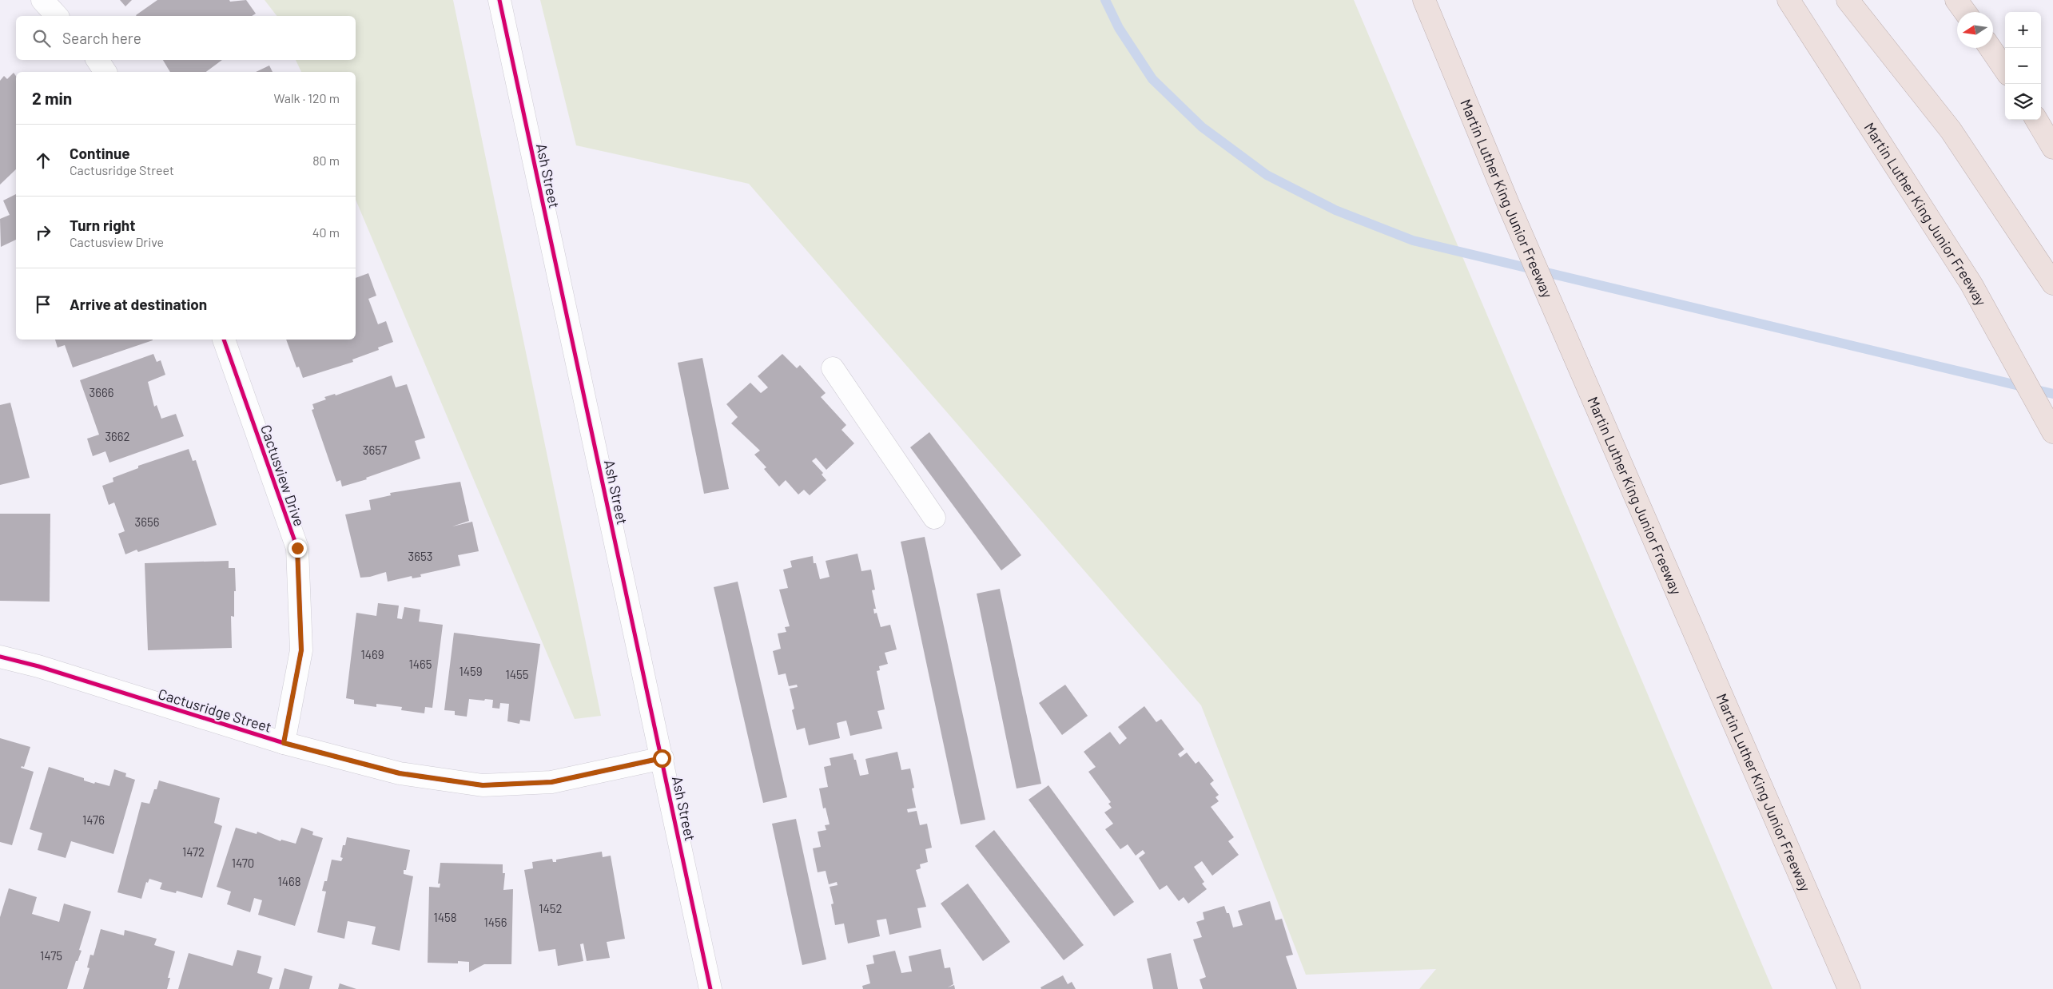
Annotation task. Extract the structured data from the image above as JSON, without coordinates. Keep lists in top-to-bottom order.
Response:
{
  "streets": {
    "highway": ["Martin Luther King Junior Freeway"],
    "street": ["Ash Street", "Cactusview Drive", "Cactusridge Street"]
  },
  "crossings": [
    ["Ash Street", "Cactusridge Street"],
    ["Cactusview Drive", "Cactusridge Street"]
  ],
  "house_numbers": [
    "3666",
    "3662",
    "3657",
    "3656",
    "3653",
    "1469",
    "1465",
    "1459",
    "1455",
    "1476",
    "1472",
    "1470",
    "1468",
    "1452",
    "1458",
    "1456",
    "1475"
  ],
  "north": "left",
  "page": {
    "map_buttons": ["+", "−"],
    "search": "Search here",
    "heading": ["2 min", "Walk · 120 m"],
    "list": [
      ["Continue", "Cactusridge Street", "80 m"],
      ["Turn right", "Cactusview Drive", "40 m"],
      "Arrive at destination"
    ]
  }
}
